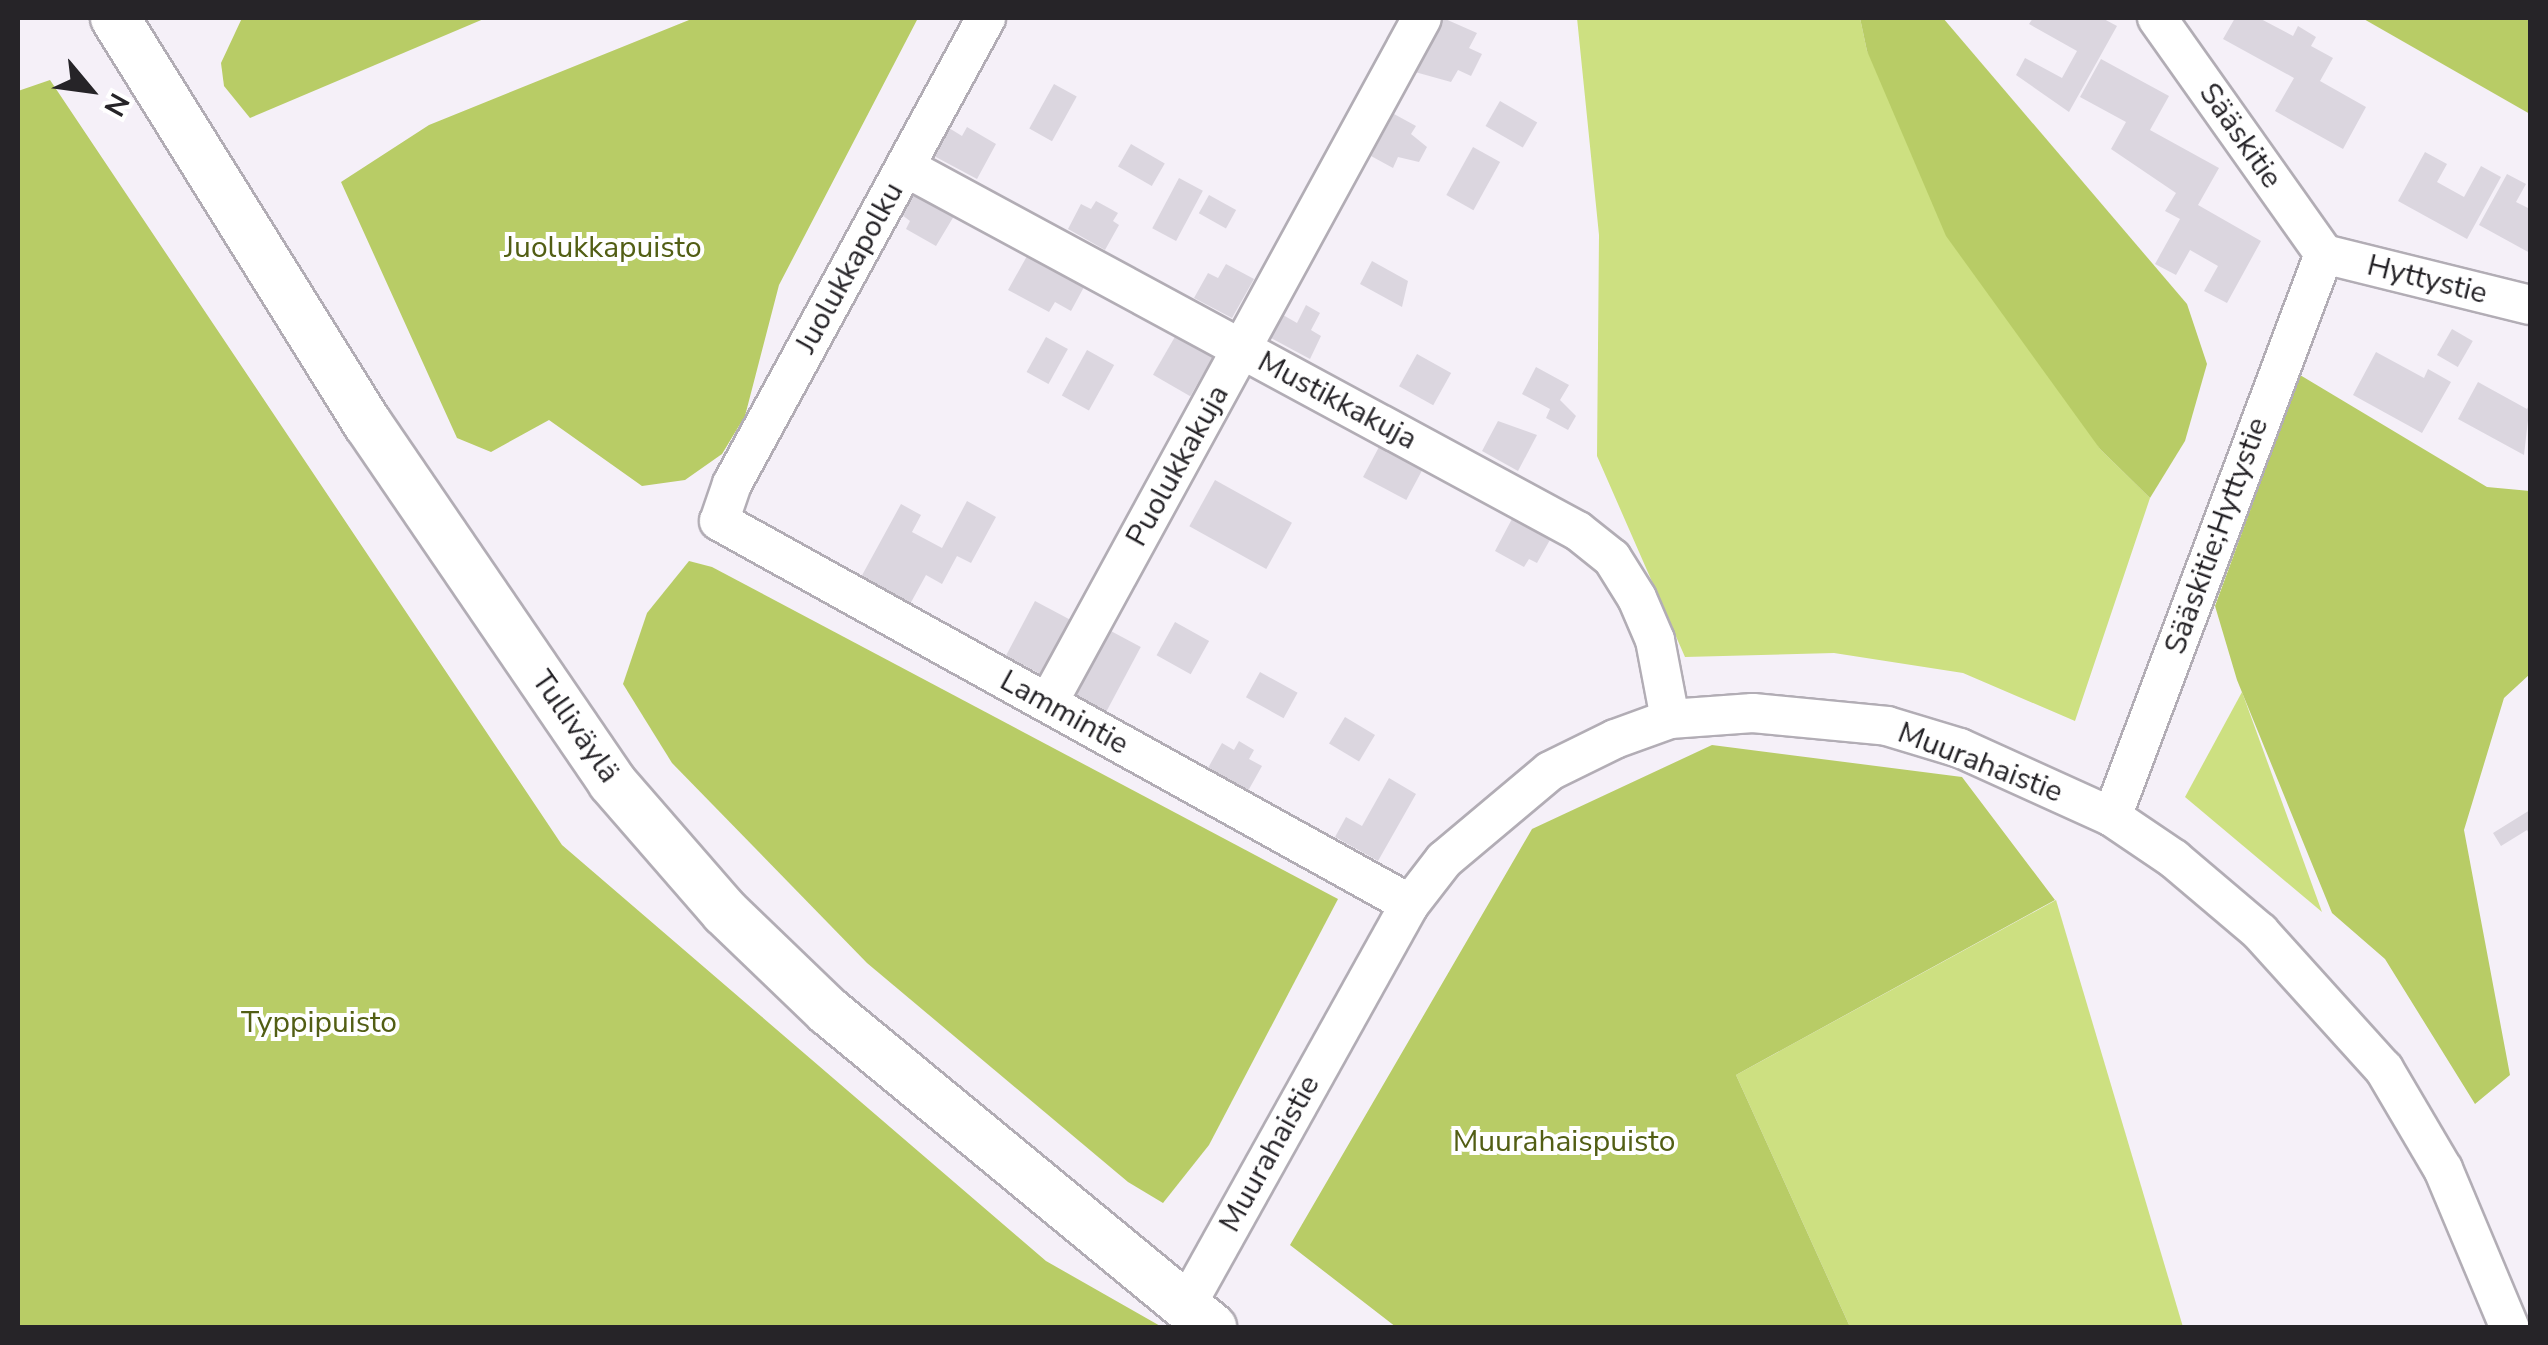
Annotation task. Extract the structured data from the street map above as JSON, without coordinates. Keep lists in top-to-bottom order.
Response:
{
  "streets": {
    "main road": ["Tulliväylä"],
    "street": [
      "Sääskitie",
      "Juolukkapolku",
      "Hyttystie",
      "Mustikkakuja",
      "Puolukkakuja",
      "Sääskitie;Hyttystie",
      "Lammintie",
      "Muurahaistie"
    ]
  },
  "crossings": [
    ["Sääskitie", "Hyttystie"],
    ["Sääskitie", "Sääskitie;Hyttystie"],
    ["Juolukkapolku", "Mustikkakuja"],
    ["Juolukkapolku", "Lammintie"],
    ["Hyttystie", "Sääskitie;Hyttystie"],
    ["Mustikkakuja", "Puolukkakuja"],
    ["Mustikkakuja", "Muurahaistie"],
    ["Puolukkakuja", "Lammintie"],
    ["Sääskitie;Hyttystie", "Muurahaistie"],
    ["Lammintie", "Muurahaistie"],
    ["Tulliväylä", "Muurahaistie"]
  ],
  "parks": ["Juolukkapuisto", "Typpipuisto", "Muurahaispuisto"],
  "north": "bottom right"
}
